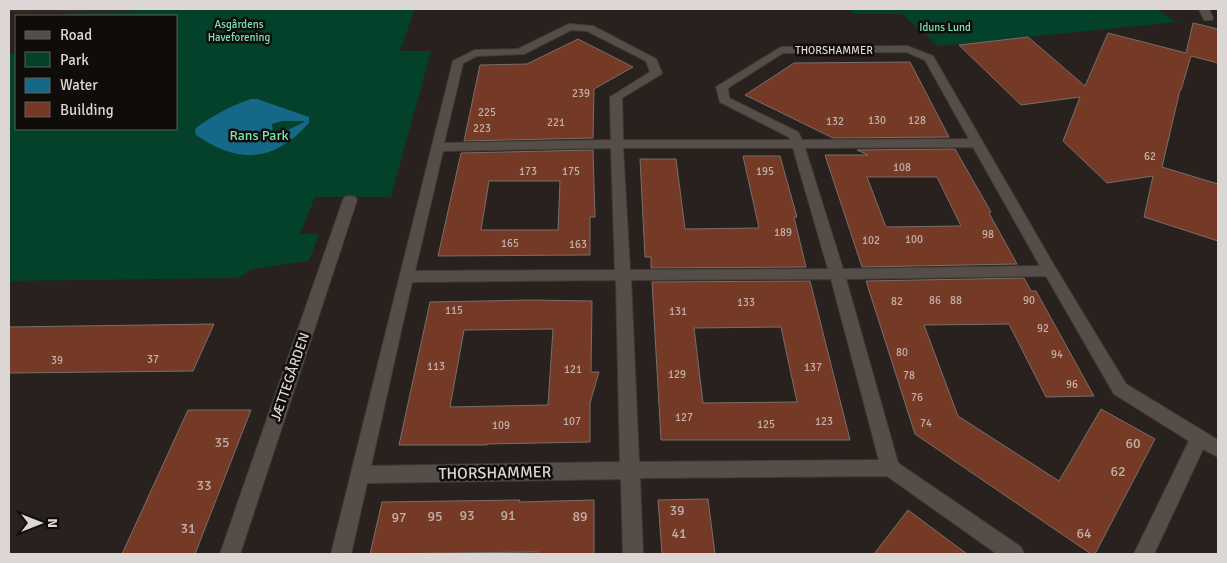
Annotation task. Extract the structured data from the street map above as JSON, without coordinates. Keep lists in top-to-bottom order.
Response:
{
  "streets": {
    "street": ["THORSHAMMER", "JÆTTEGÅRDEN"]
  },
  "parks": ["Asgårdens Haveforening", "Iduns Lund", "Rans Park"],
  "house_numbers": [
    "239",
    "225",
    "130",
    "128",
    "132",
    "221",
    "223",
    "62",
    "108",
    "173",
    "175",
    "195",
    "189",
    "98",
    "100",
    "102",
    "165",
    "163",
    "86",
    "88",
    "90",
    "82",
    "133",
    "115",
    "131",
    "92",
    "80",
    "94",
    "37",
    "39",
    "113",
    "137",
    "121",
    "129",
    "78",
    "96",
    "76",
    "127",
    "107",
    "123",
    "74",
    "125",
    "109",
    "35",
    "60",
    "62",
    "33",
    "39",
    "93",
    "91",
    "95",
    "89",
    "97",
    "31",
    "41",
    "64"
  ],
  "legend": [
    "Road",
    "Park",
    "Water",
    "Building"
  ],
  "north": "right"
}
